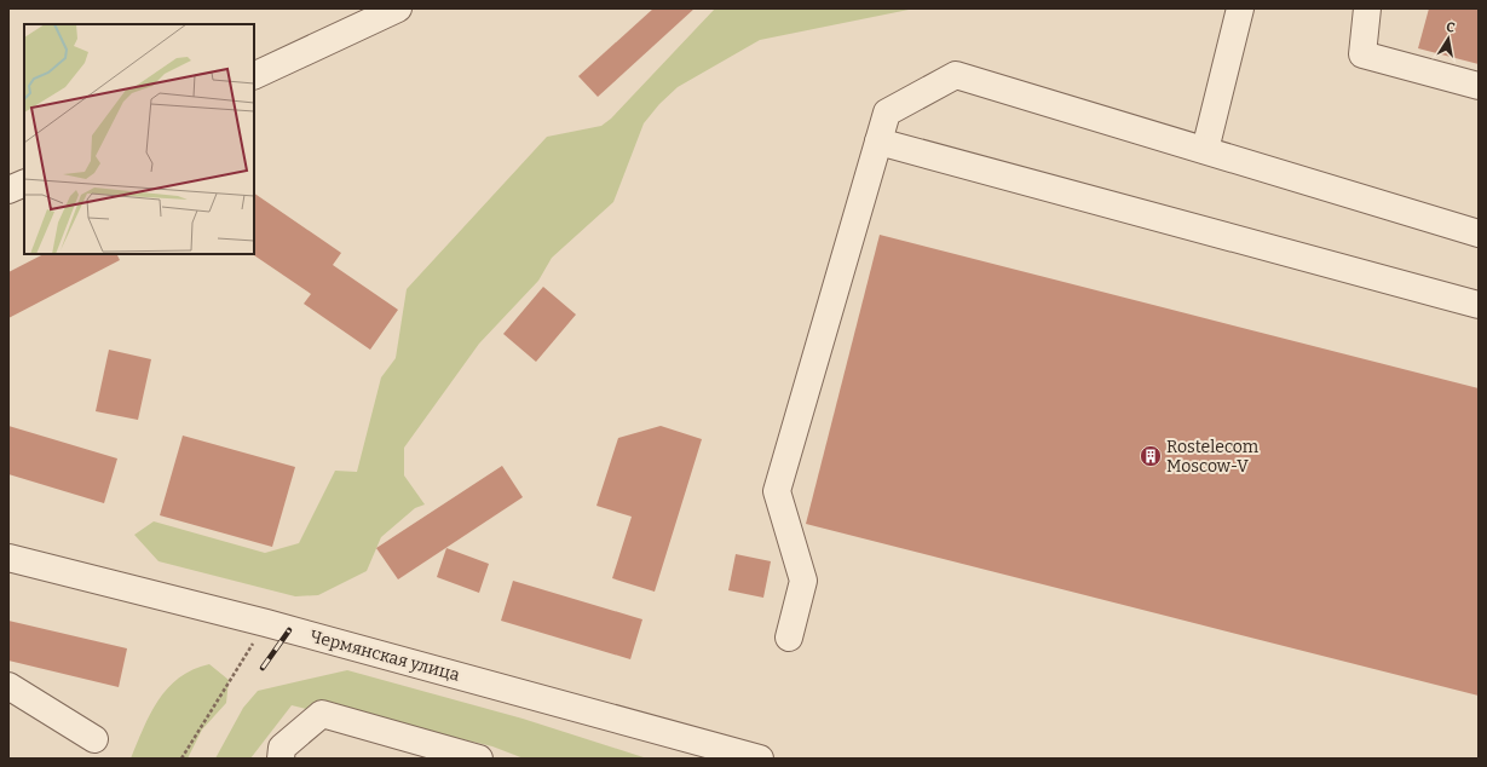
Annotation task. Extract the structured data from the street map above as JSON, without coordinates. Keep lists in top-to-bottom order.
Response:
{
  "streets": {
    "street": ["Чермянская улица"]
  },
  "places": {
    "building": ["Rostelecom Moscow-V"]
  },
  "north": "top"
}
